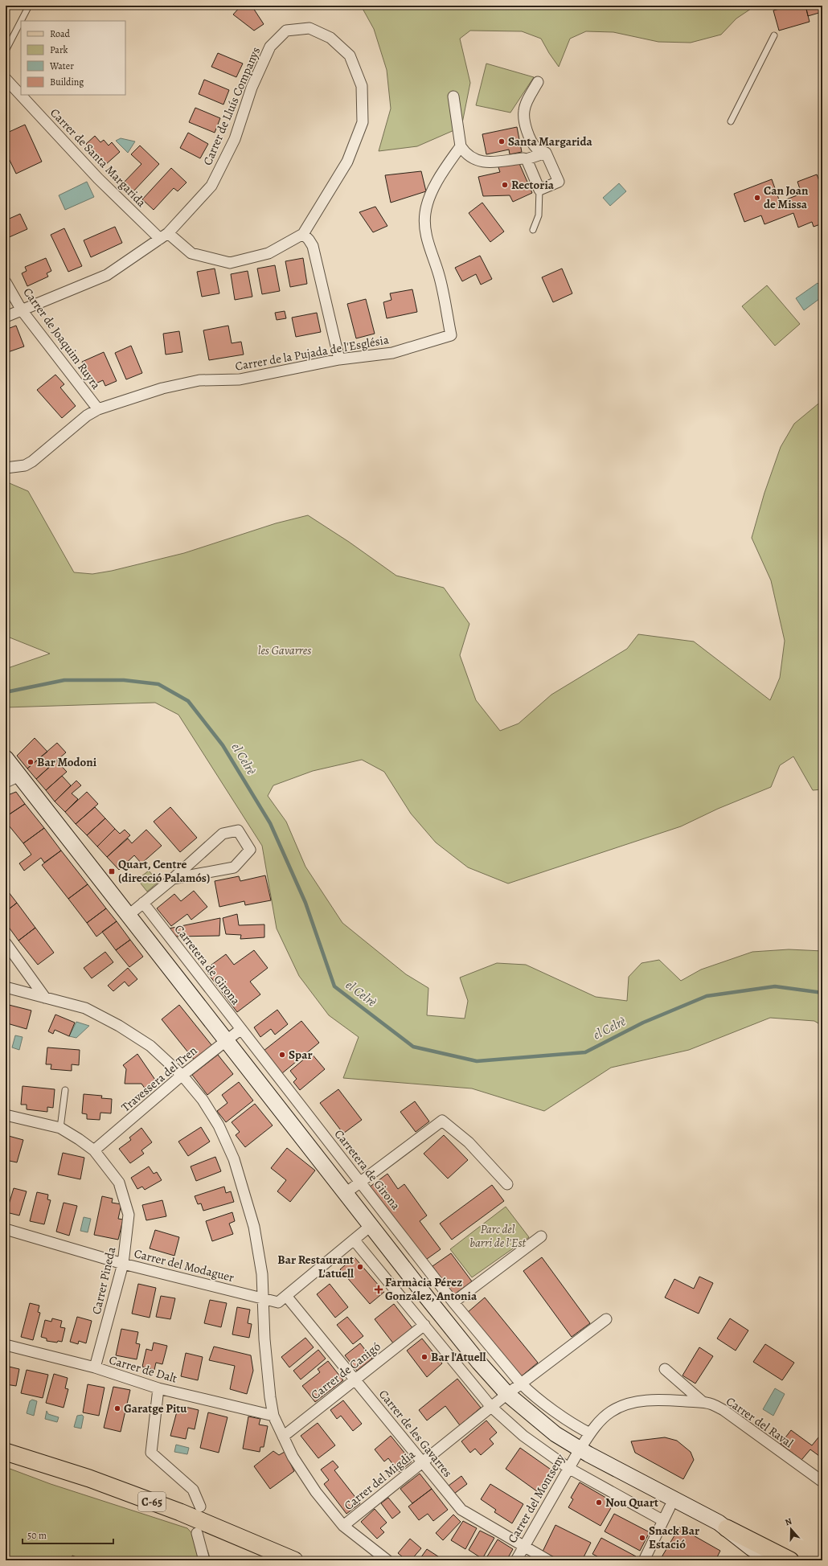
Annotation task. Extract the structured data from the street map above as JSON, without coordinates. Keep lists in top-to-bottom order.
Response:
{
  "streets": {
    "main road": ["C-65"],
    "street": [
      "Carrer de Lluís Companys",
      "Carrer de Santa Margarida",
      "Carrer de Joaquim Ruyra",
      "Carrer de la Pujada de l'Església",
      "Carretera de Girona",
      "Travessera del Tren",
      "Carrer del Modaguer",
      "Carrer Pineda",
      "Carrer de Dalt",
      "Carrer de Canigó",
      "Carrer del Raval",
      "Carrer de les Gavarres",
      "Carrer del Migdia",
      "Carrer del Montseny"
    ]
  },
  "crossings": [
    ["Carrer de Lluís Companys", "Carrer de Santa Margarida"],
    ["Carrer de Lluís Companys", "Carrer de Joaquim Ruyra"],
    ["Carrer de Joaquim Ruyra", "Carrer de la Pujada de l'Església"],
    ["Carretera de Girona", "Travessera del Tren"],
    ["Carretera de Girona", "Carrer del Raval"],
    ["Carretera de Girona", "Carrer del Migdia"],
    ["Travessera del Tren", "Carrer Pineda"],
    ["Carrer del Modaguer", "Carrer Pineda"],
    ["Carrer del Modaguer", "Carrer de les Gavarres"],
    ["Carrer Pineda", "Carrer de Dalt"],
    ["Carrer de Canigó", "Carrer de les Gavarres"],
    ["Carrer del Raval", "Carrer del Montseny"],
    ["Carrer de les Gavarres", "Carrer del Migdia"],
    ["Carrer de les Gavarres", "Carrer del Montseny"]
  ],
  "water": ["el Celrè"],
  "parks": ["les Gavarres", "Parc del barri de l'Est"],
  "places": {
    "other": [
      "Santa Margarida",
      "Rectoria",
      "Can Joan de Missa",
      "Bar Modoni",
      "Spar",
      "Bar Restaurant L'atuell",
      "Bar l'Atuell",
      "Garatge Pitu",
      "Nou Quart",
      "Snack Bar Estació"
    ],
    "transit": ["Quart, Centre (direcció Palamós)"],
    "health": ["Farmàcia Pérez González, Antonia"]
  },
  "legend": [
    "Road",
    "Park",
    "Water",
    "Building"
  ],
  "scale_bar": "50 m",
  "north": "top"
}
